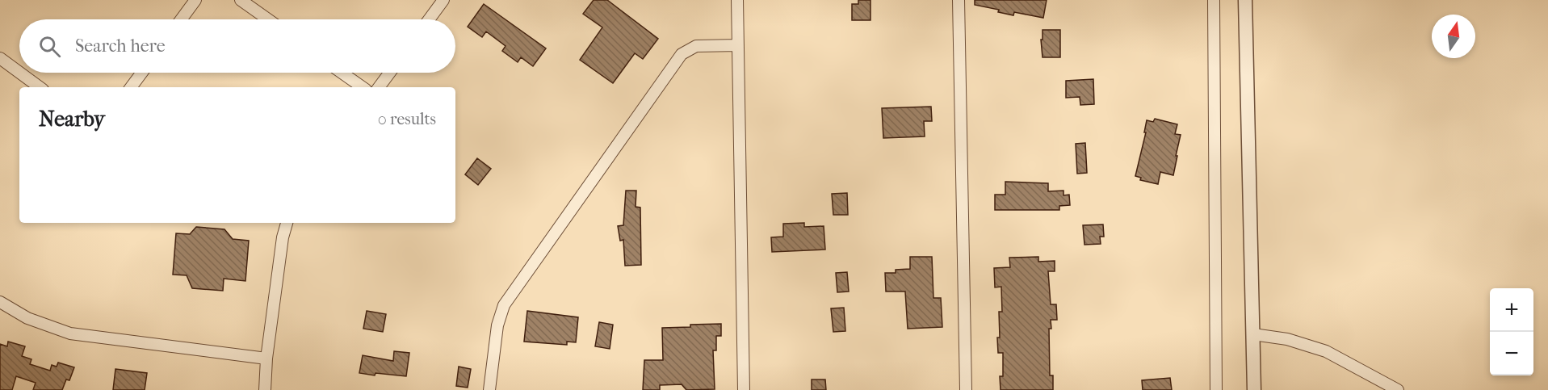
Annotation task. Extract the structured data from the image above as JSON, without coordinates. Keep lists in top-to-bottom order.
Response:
{
  "north": "top",
  "page": {
    "search": "Search here",
    "heading": ["Nearby", "0 results"],
    "map_buttons": ["+", "−"]
  }
}
